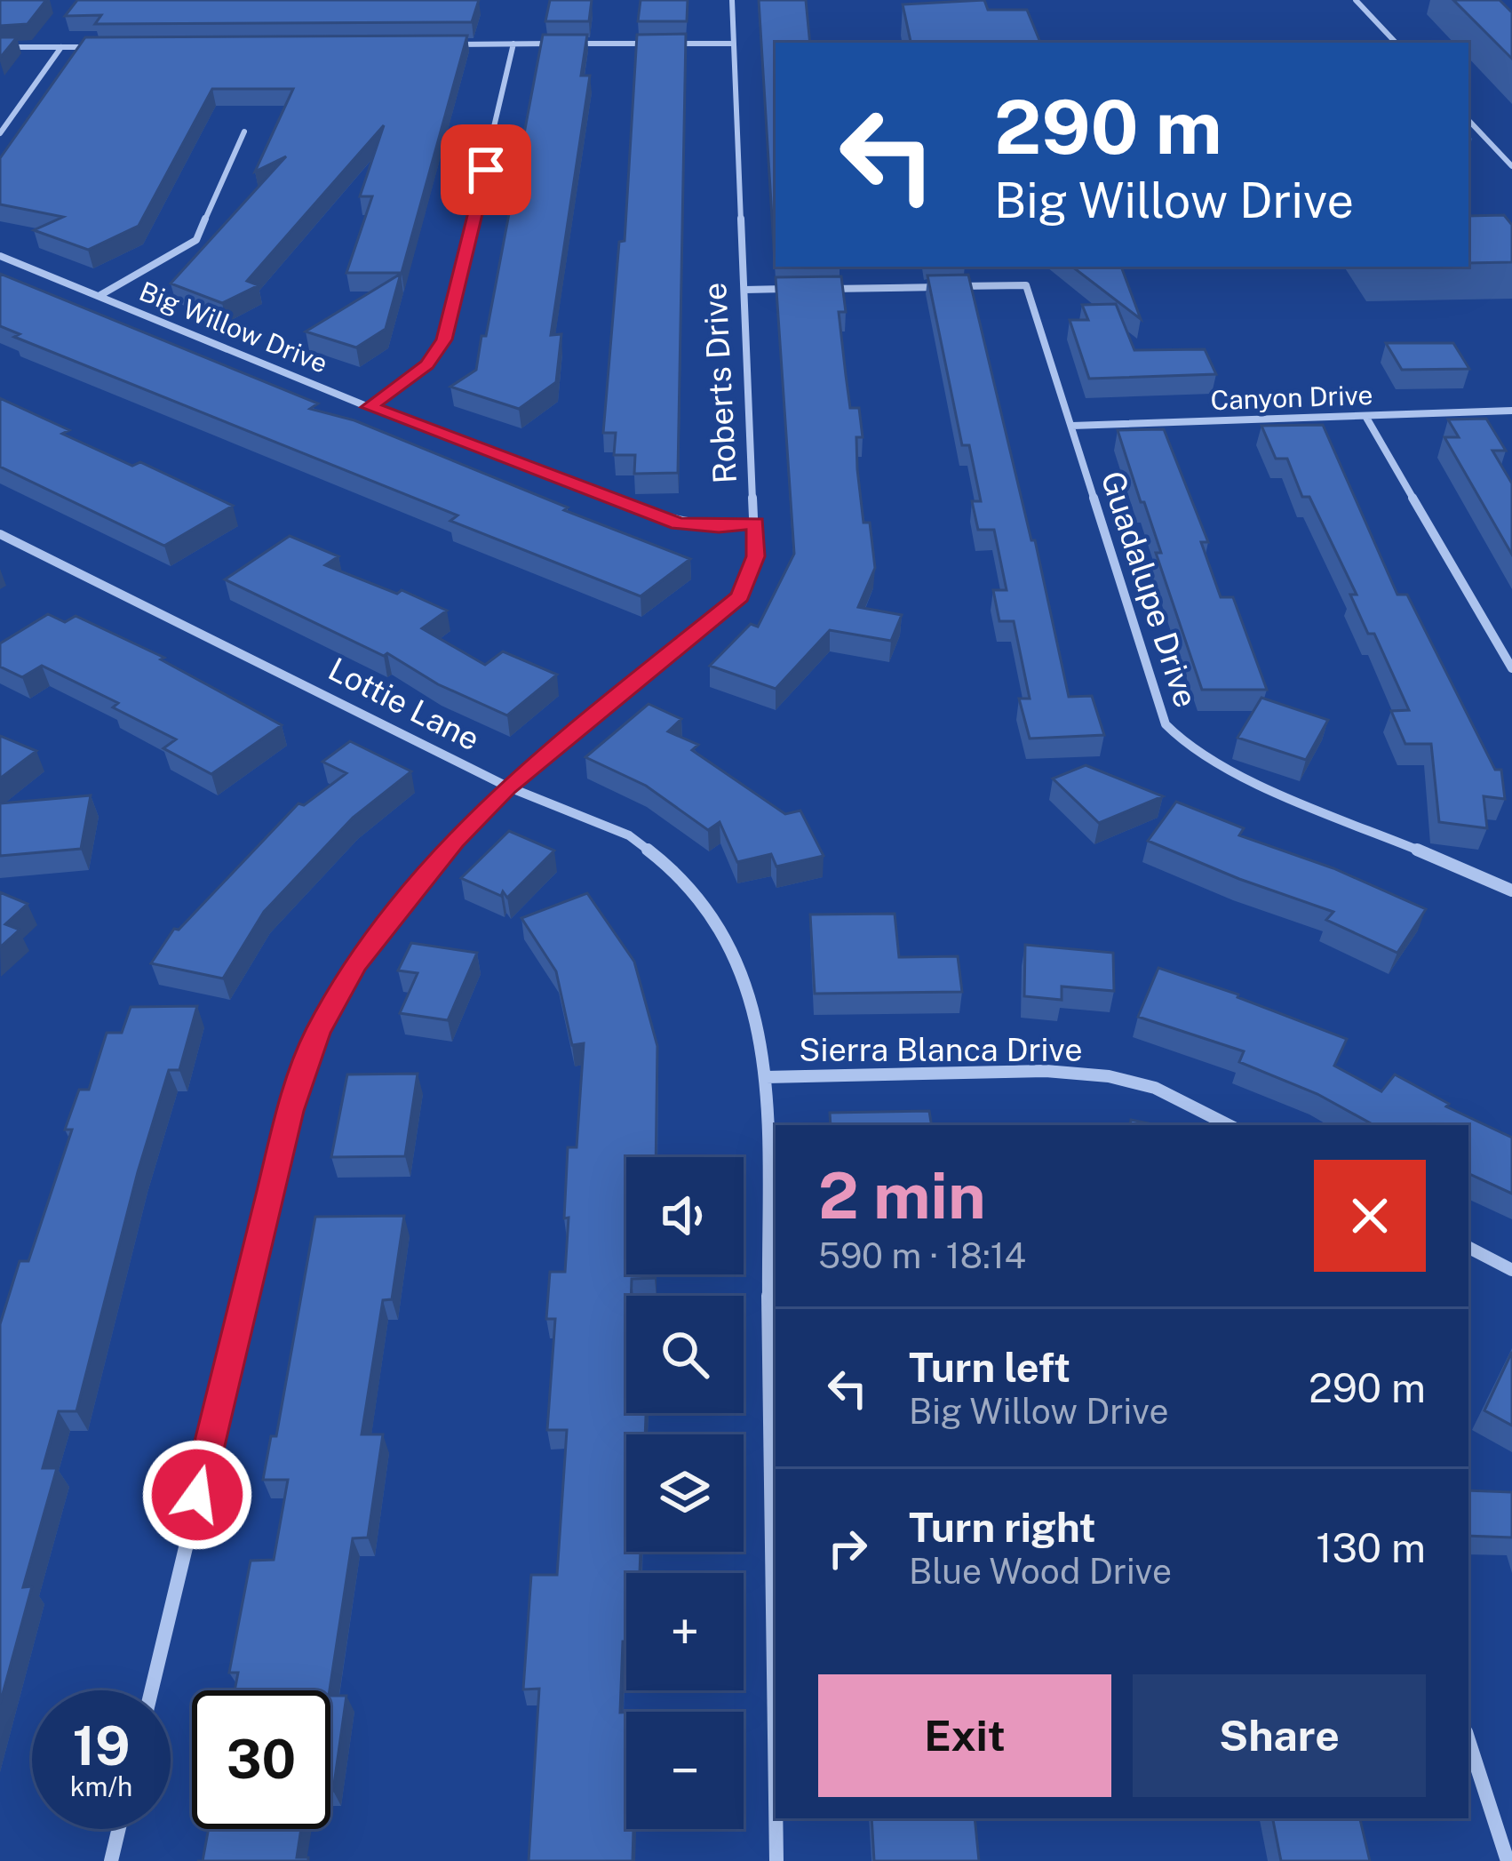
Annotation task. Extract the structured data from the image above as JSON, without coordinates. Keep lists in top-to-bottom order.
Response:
{
  "streets": {
    "street": [
      "Big Willow Drive",
      "Roberts Drive",
      "Canyon Drive",
      "Guadalupe Drive",
      "Lottie Lane",
      "Sierra Blanca Drive"
    ]
  },
  "crossings": [
    ["Big Willow Drive", "Roberts Drive"],
    ["Roberts Drive", "Lottie Lane"],
    ["Canyon Drive", "Guadalupe Drive"],
    ["Lottie Lane", "Sierra Blanca Drive"]
  ],
  "page": {
    "turn": ["290 m", "Big Willow Drive"],
    "heading": ["2 min", "590 m · 18:14"],
    "map_buttons": ["+", "−"],
    "list": [
      {
        "name": "Turn left",
        "note": "Big Willow Drive",
        "value": "290 m"
      },
      {
        "name": "Turn right",
        "note": "Blue Wood Drive",
        "value": "130 m"
      }
    ],
    "buttons": ["Exit", "Share"],
    "speed": "19 km/h",
    "limit": "30"
  }
}
